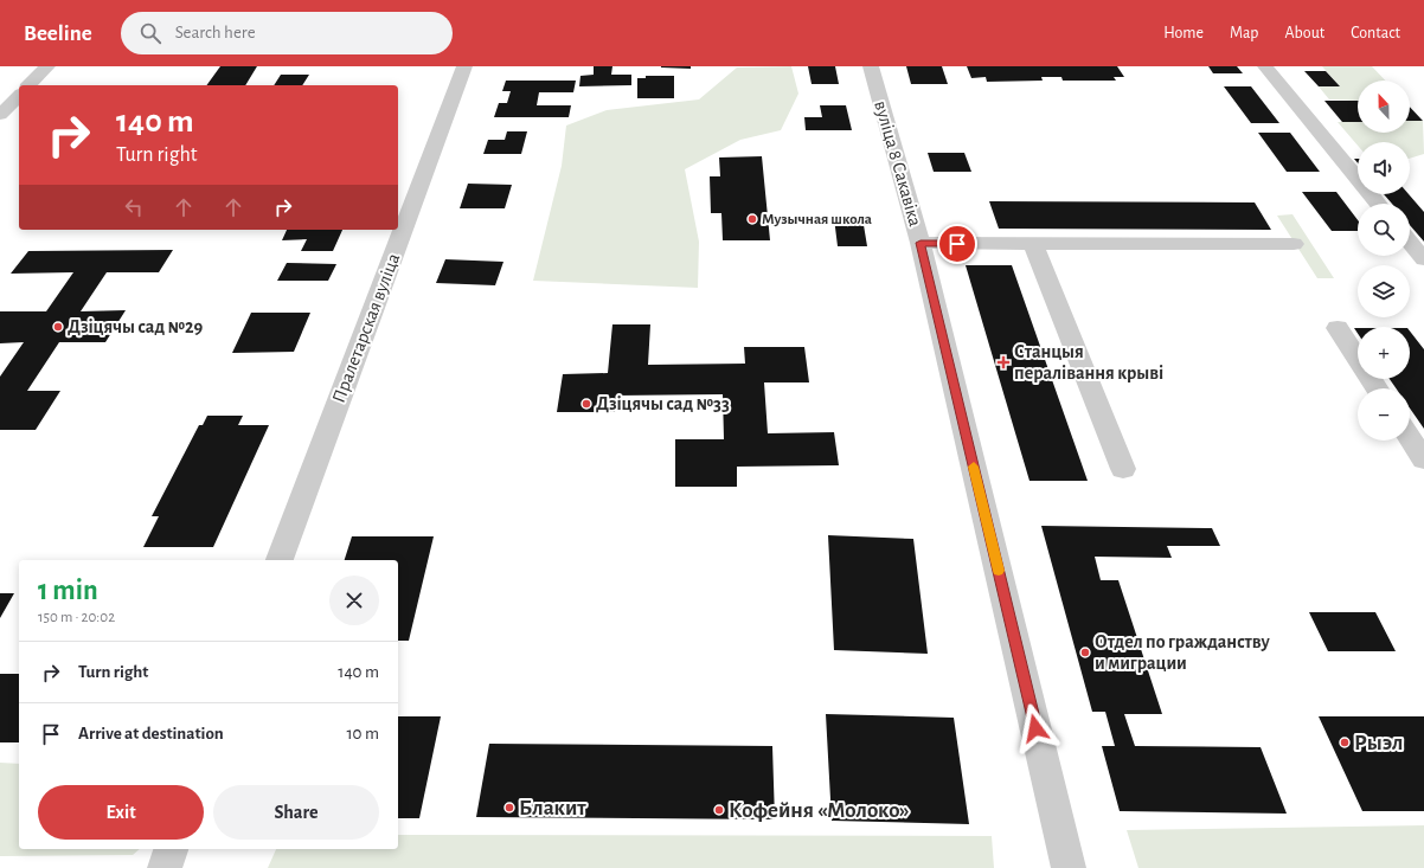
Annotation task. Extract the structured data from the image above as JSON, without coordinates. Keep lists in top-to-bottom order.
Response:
{
  "streets": {
    "street": ["вуліца 8 Сакавіка", "Пралетарская вуліца"]
  },
  "places": {
    "other": [
      "Музычная школа",
      "Дзіцячы сад №29",
      "Дзіцячы сад №33",
      "Отдел по гражданству и миграции",
      "Рыэл",
      "Блакит",
      "Кофейня «Молоко»"
    ],
    "health": ["Станцыя пералівання крыві"]
  },
  "north": "top",
  "page": {
    "header": "Beeline",
    "search": "Search here",
    "nav": [
      "Home",
      "Map",
      "About",
      "Contact"
    ],
    "map_buttons": ["+", "−"],
    "turn": ["140 m", "Turn right"],
    "heading": ["1 min", "150 m · 20:02"],
    "list": [
      {
        "name": "Turn right",
        "value": "140 m"
      },
      {
        "name": "Arrive at destination",
        "value": "10 m"
      }
    ],
    "buttons": ["Exit", "Share"]
  }
}
